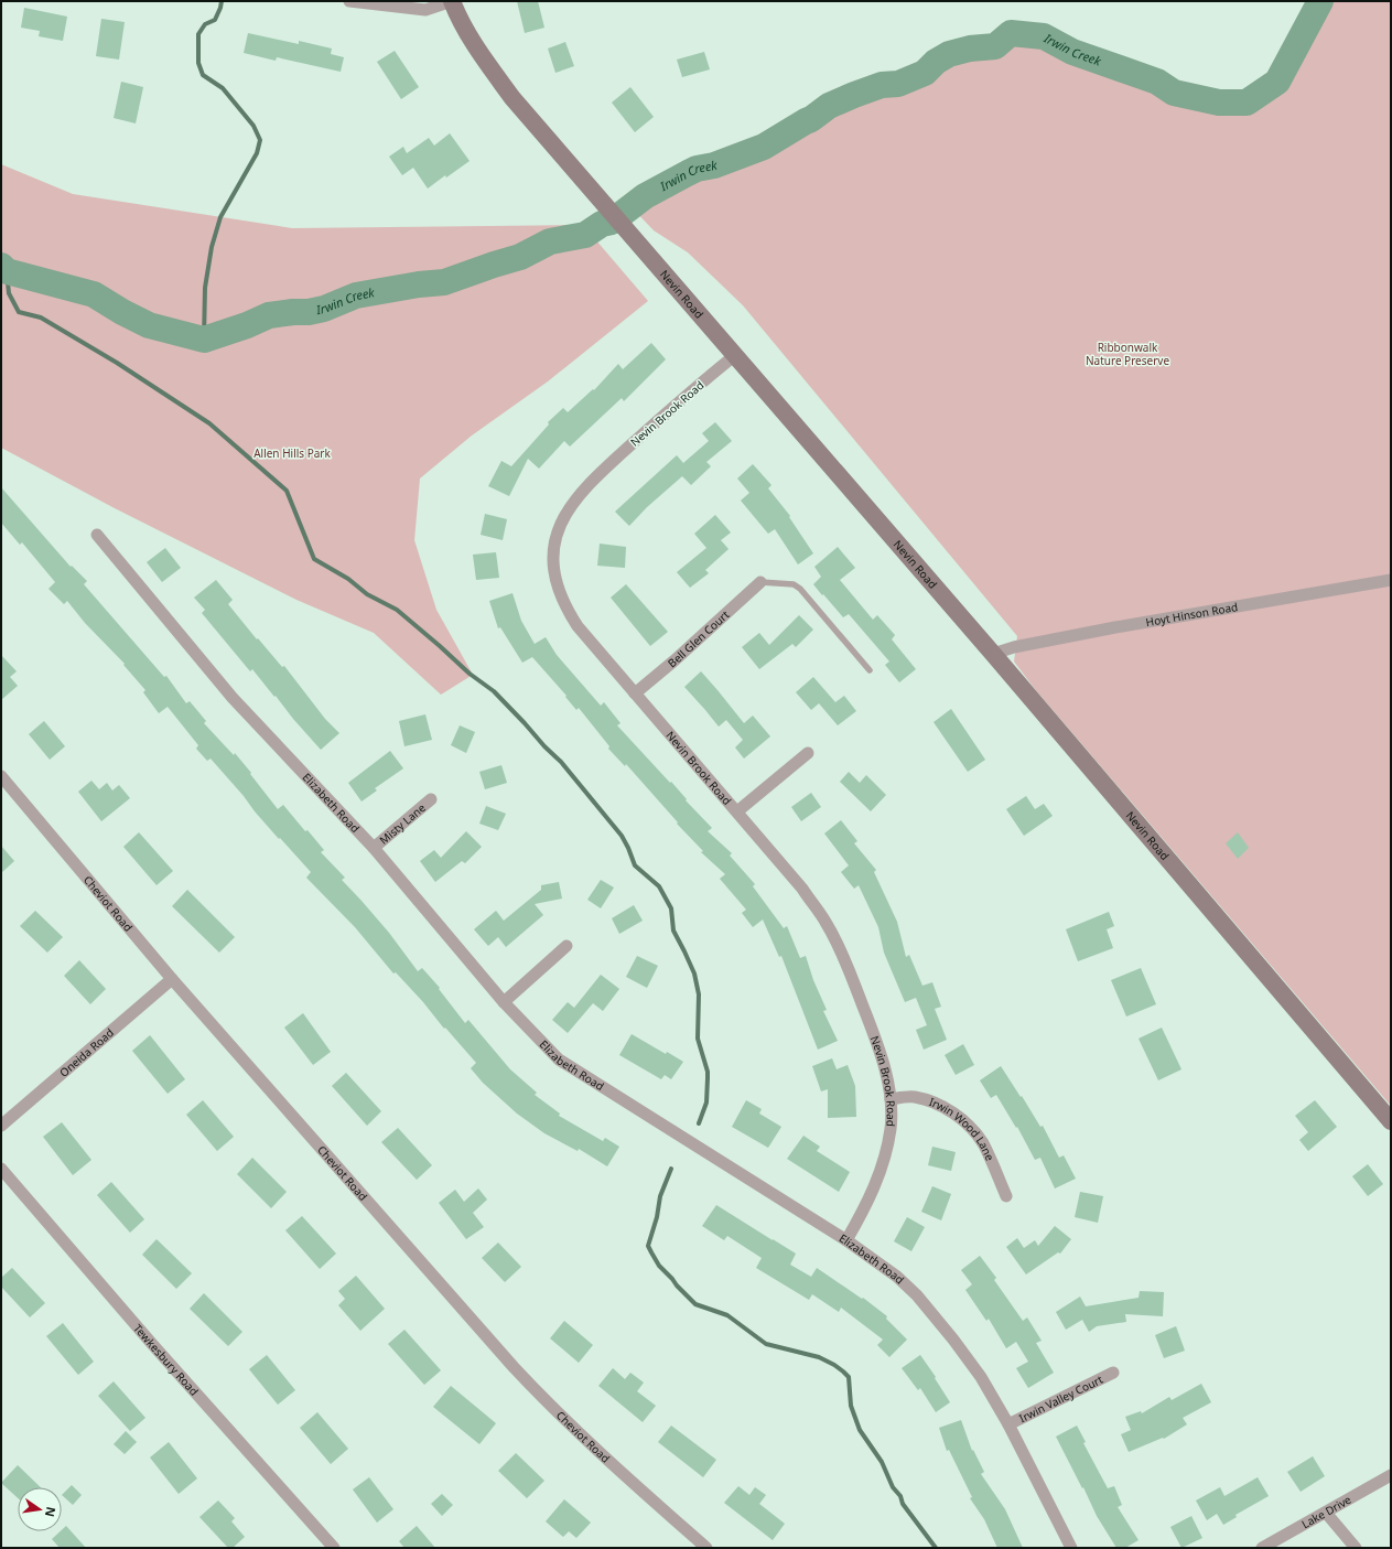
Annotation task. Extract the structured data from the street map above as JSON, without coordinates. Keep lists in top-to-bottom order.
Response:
{
  "streets": {
    "main road": ["Nevin Road"],
    "street": [
      "Nevin Brook Road",
      "Hoyt Hinson Road",
      "Bell Glen Court",
      "Elizabeth Road",
      "Misty Lane",
      "Cheviot Road",
      "Oneida Road",
      "Irwin Wood Lane",
      "Tewkesbury Road",
      "Irwin Valley Court",
      "Lake Drive"
    ]
  },
  "crossings": [
    ["Nevin Road", "Nevin Brook Road"],
    ["Nevin Road", "Hoyt Hinson Road"],
    ["Nevin Brook Road", "Bell Glen Court"],
    ["Nevin Brook Road", "Elizabeth Road"],
    ["Nevin Brook Road", "Irwin Wood Lane"],
    ["Elizabeth Road", "Misty Lane"],
    ["Elizabeth Road", "Irwin Valley Court"],
    ["Cheviot Road", "Oneida Road"]
  ],
  "water": ["Irwin Creek"],
  "parks": ["Ribbonwalk Nature Preserve", "Allen Hills Park"],
  "north": "right"
}
